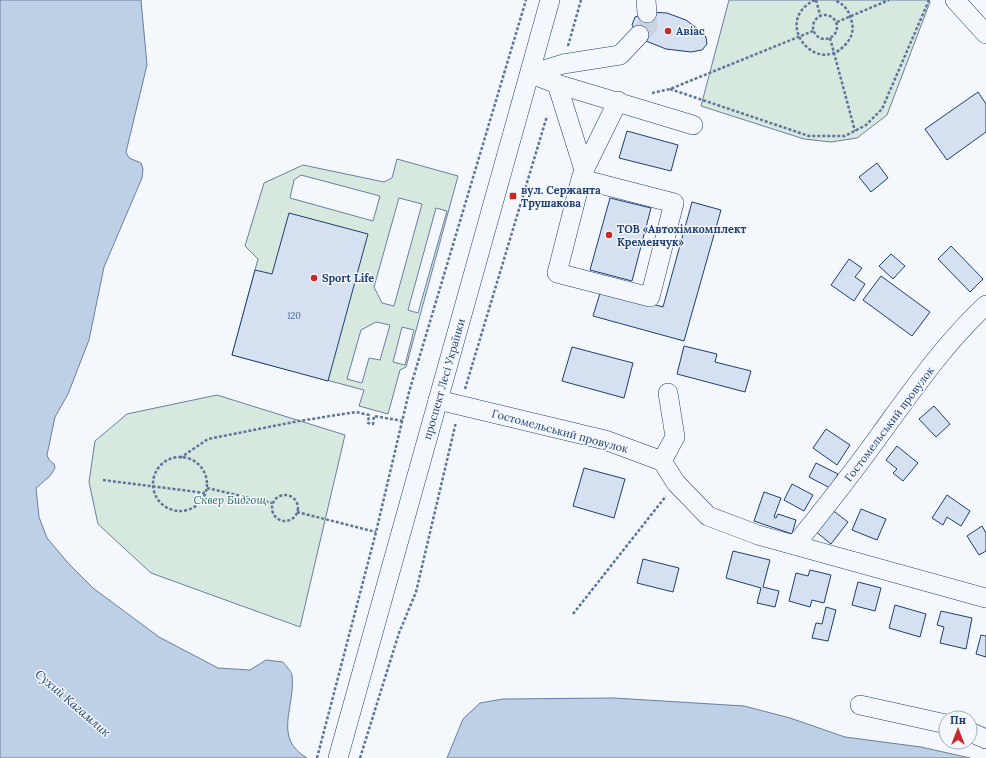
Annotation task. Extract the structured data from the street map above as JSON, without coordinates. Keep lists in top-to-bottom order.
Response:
{
  "streets": {
    "street": ["проспект Лесі Українки", "Гостомельський провулок"]
  },
  "crossings": [
    ["проспект Лесі Українки", "Гостомельський провулок"]
  ],
  "water": ["Сухий Кагамлик"],
  "parks": ["Сквер Бидгощ"],
  "places": {
    "other": ["Авіас", "ТОВ «Автохімкомплект Кременчук»", "Sport Life"],
    "transit": ["вул. Сержанта Трушакова"]
  },
  "house_numbers": ["120"],
  "north": "top"
}
